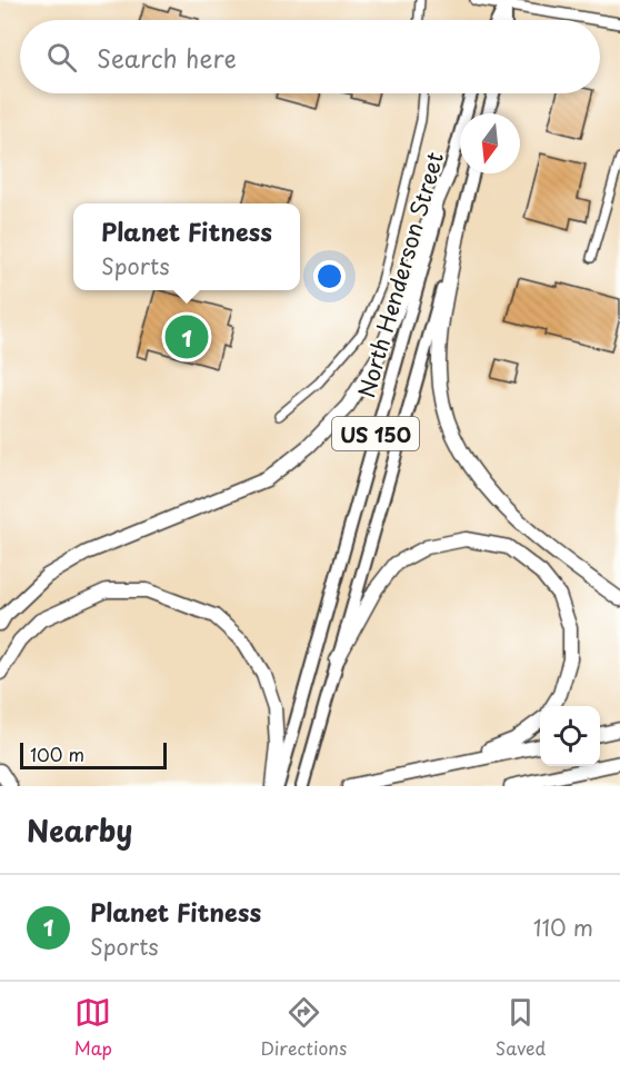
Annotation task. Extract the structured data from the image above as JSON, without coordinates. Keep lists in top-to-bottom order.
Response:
{
  "streets": {
    "main road": ["North Henderson Street", "US 150"]
  },
  "scale_bar": "100 m",
  "north": "bottom",
  "page": {
    "search": "Search here",
    "popup": ["Planet Fitness", "Sports"],
    "pins": "1",
    "scale": "100 m",
    "heading": "Nearby",
    "list": [
      {
        "mark": "1",
        "name": "Planet Fitness",
        "note": "Sports",
        "value": "110 m"
      }
    ],
    "nav": ["Map", "Directions", "Saved"]
  }
}
